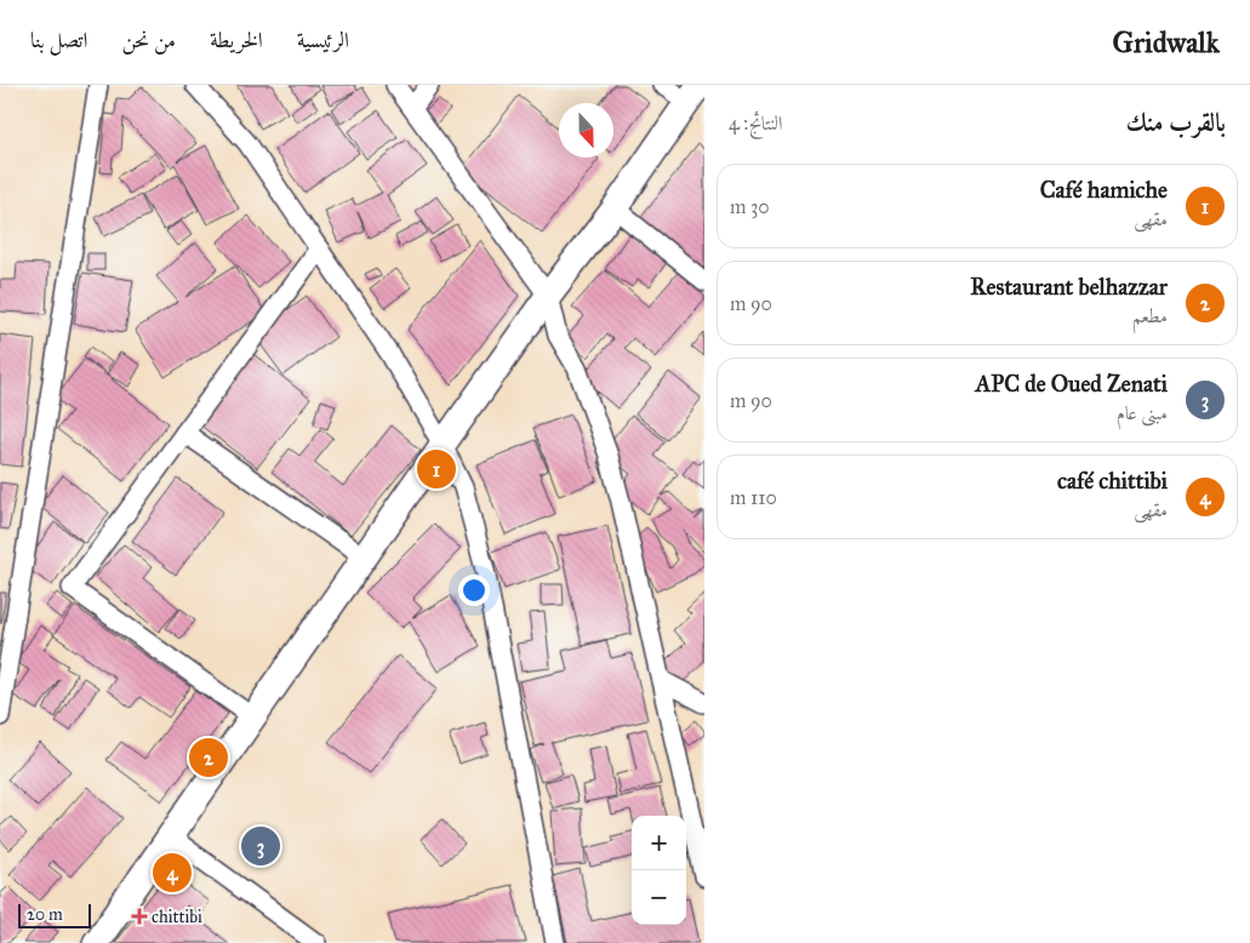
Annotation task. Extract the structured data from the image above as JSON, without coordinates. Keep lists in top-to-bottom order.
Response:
{
  "places": {
    "health": ["chittibi"]
  },
  "scale_bar": "20 m",
  "north": "bottom",
  "page": {
    "header": "Gridwalk",
    "nav": [
      "الرئيسية",
      "الخريطة",
      "من نحن",
      "اتصل بنا"
    ],
    "heading": ["بالقرب منك", "النتائج: 4"],
    "list": [
      {
        "mark": "1",
        "name": "Café hamiche",
        "note": "مقهى",
        "value": "30 m"
      },
      {
        "mark": "2",
        "name": "Restaurant belhazzar",
        "note": "مطعم",
        "value": "90 m"
      },
      {
        "mark": "3",
        "name": "APC de Oued Zenati",
        "note": "مبنى عام",
        "value": "90 m"
      },
      {
        "mark": "4",
        "name": "café chittibi",
        "note": "مقهى",
        "value": "110 m"
      }
    ],
    "pins": [
      "1",
      "2",
      "3",
      "4"
    ],
    "map_buttons": ["+", "−"],
    "scale": "20 m"
  }
}
